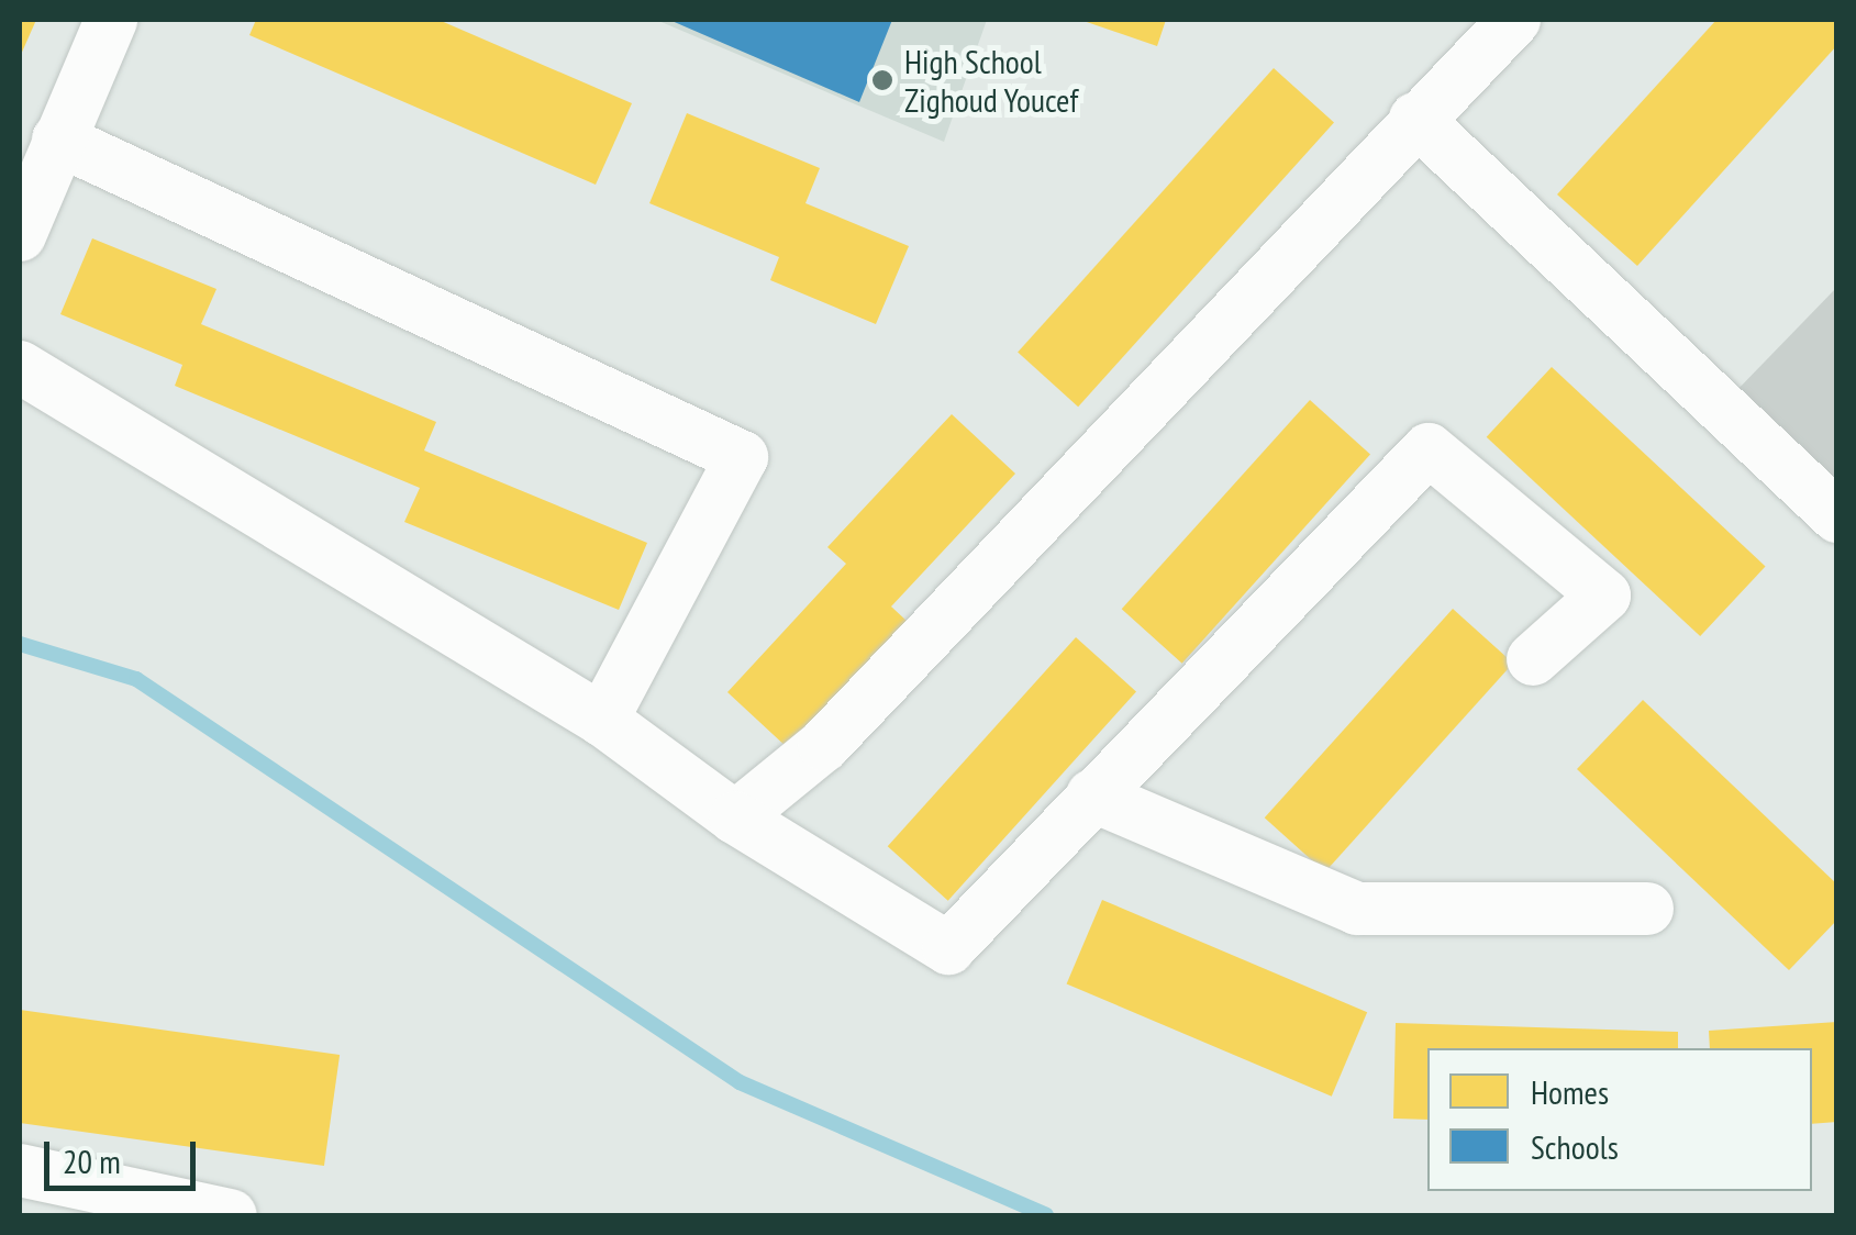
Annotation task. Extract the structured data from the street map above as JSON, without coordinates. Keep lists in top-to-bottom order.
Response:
{
  "places": ["High School Zighoud Youcef"],
  "legend": ["Homes", "Schools"],
  "scale_bar": "20 m"
}
